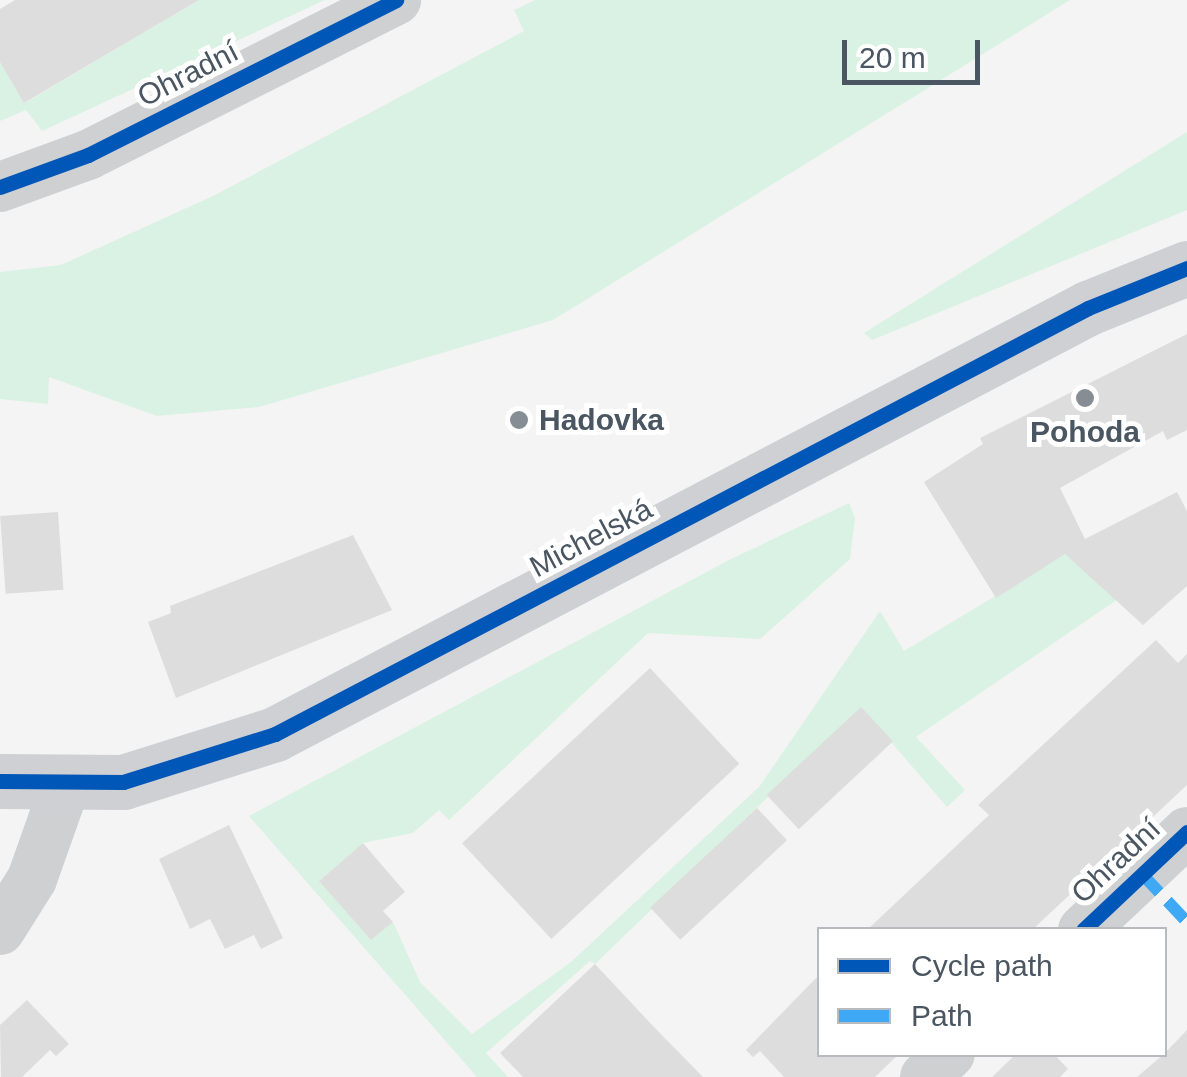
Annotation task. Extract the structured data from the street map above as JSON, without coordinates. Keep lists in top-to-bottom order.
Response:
{
  "streets": {
    "street": ["Ohradní", "Michelská"]
  },
  "places": ["Pohoda", "Hadovka"],
  "legend": ["Cycle path", "Path"],
  "scale_bar": "20 m"
}
